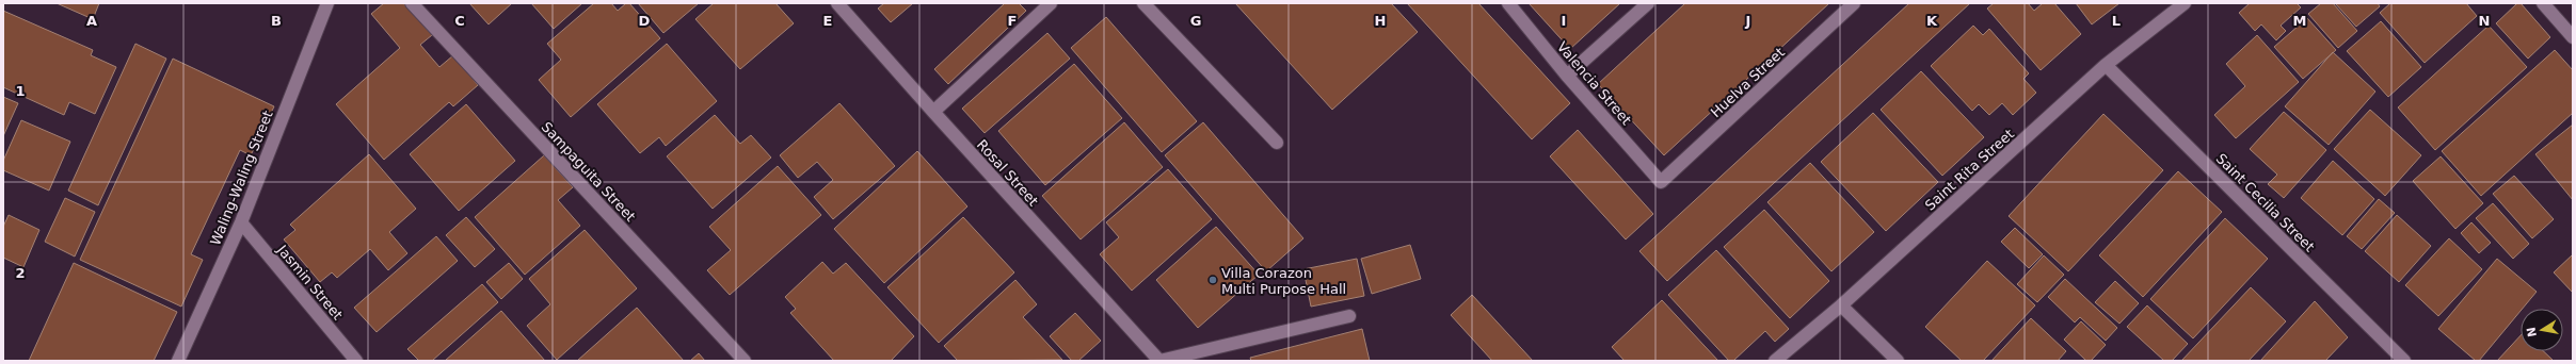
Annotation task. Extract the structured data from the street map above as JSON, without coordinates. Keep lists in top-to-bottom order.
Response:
{
  "streets": {
    "street": [
      "Huelva Street",
      "Valencia Street",
      "Saint Rita Street",
      "Sampaguita Street",
      "Rosal Street",
      "Waling-Waling Street",
      "Saint Cecilia Street",
      "Jasmin Street"
    ]
  },
  "crossings": [
    ["Huelva Street", "Valencia Street"],
    ["Saint Rita Street", "Saint Cecilia Street"],
    ["Waling-Waling Street", "Jasmin Street"]
  ],
  "places": ["Villa Corazon Multi Purpose Hall"],
  "north": "left",
  "grid": {
    "columns": [
      "A",
      "B",
      "C",
      "D",
      "E",
      "F",
      "G",
      "H",
      "I",
      "J",
      "K",
      "L",
      "M",
      "N"
    ],
    "rows": ["1", "2"]
  }
}
